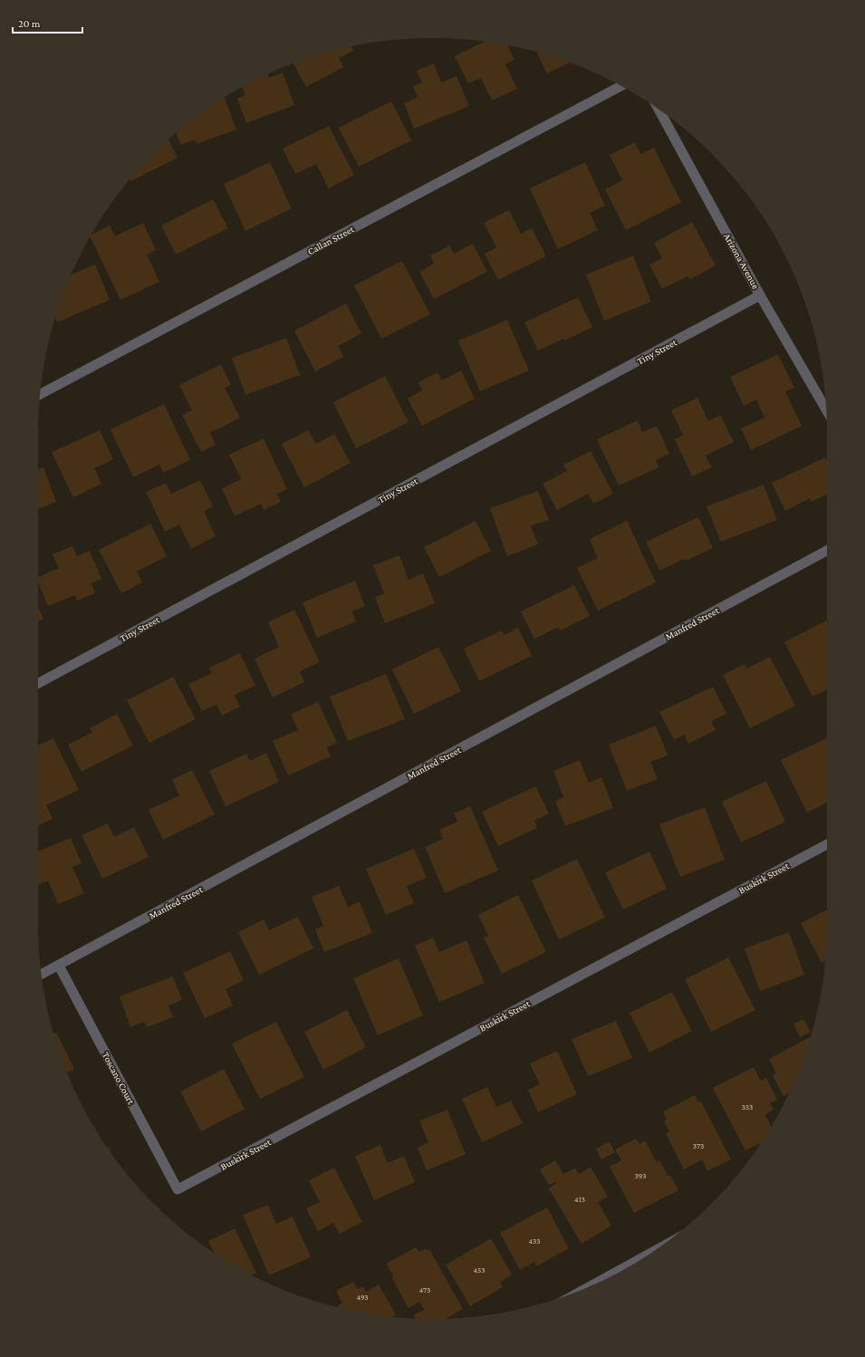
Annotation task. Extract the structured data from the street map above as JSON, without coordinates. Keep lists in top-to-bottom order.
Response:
{
  "streets": {
    "street": [
      "Callan Street",
      "Arizona Avenue",
      "Tiny Street",
      "Manfred Street",
      "Buskirk Street",
      "Toscano Court"
    ]
  },
  "crossings": [
    ["Arizona Avenue", "Tiny Street"],
    ["Manfred Street", "Toscano Court"],
    ["Buskirk Street", "Toscano Court"]
  ],
  "house_numbers": [
    "353",
    "373",
    "393",
    "413",
    "433",
    "453",
    "473",
    "493"
  ],
  "scale_bar": "20 m"
}
